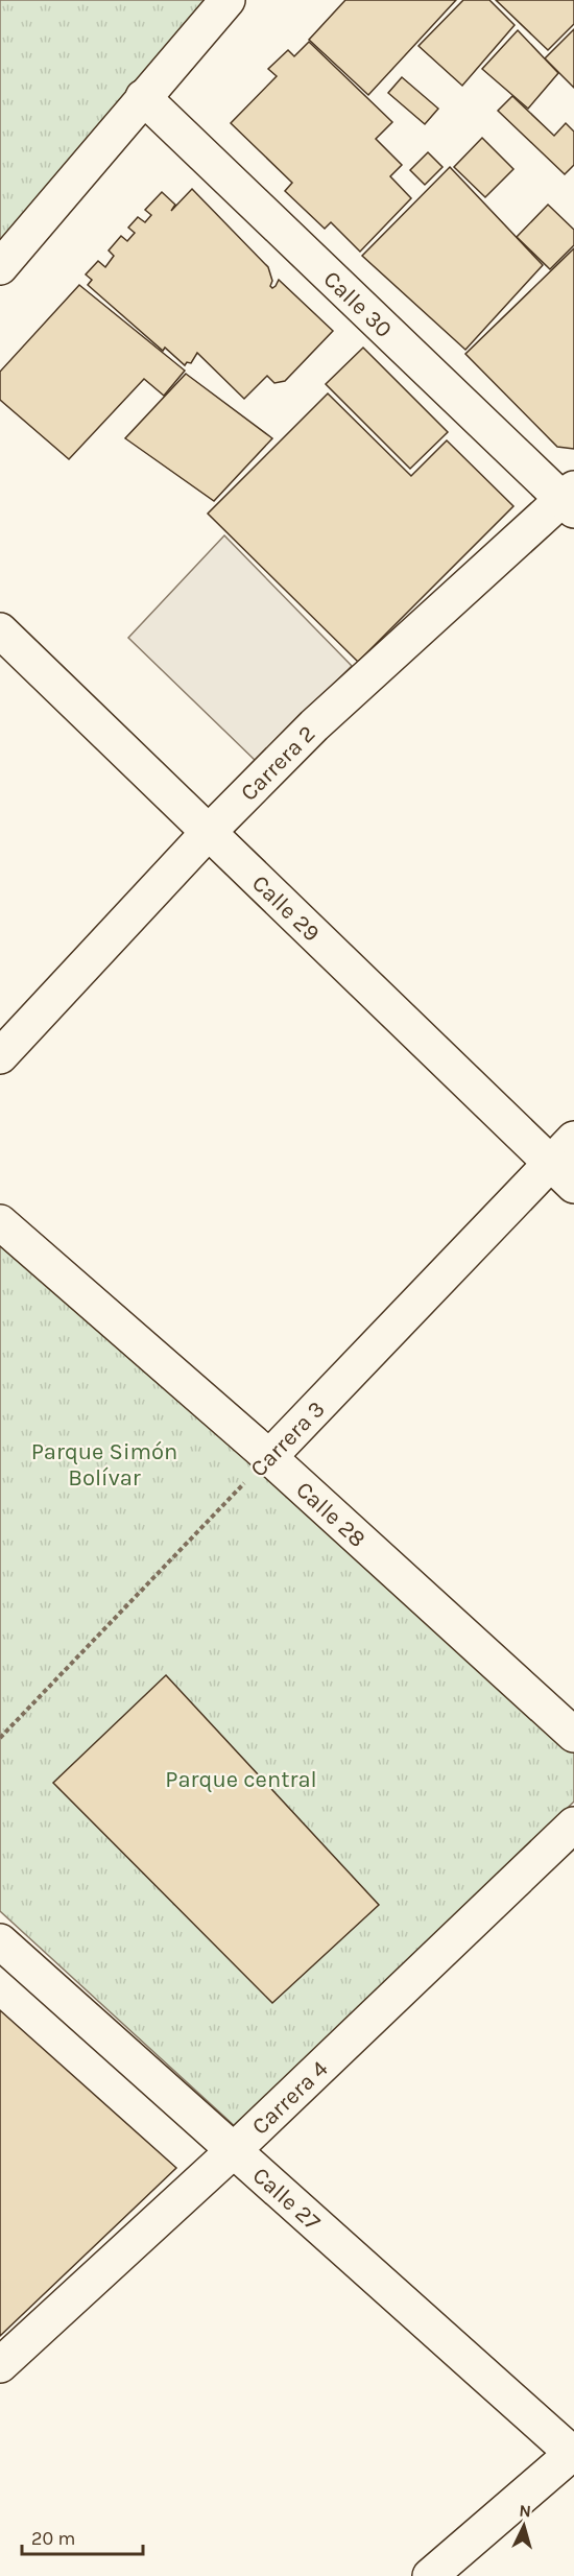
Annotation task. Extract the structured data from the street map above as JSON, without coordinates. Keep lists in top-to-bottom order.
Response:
{
  "streets": {
    "street": [
      "Calle 30",
      "Carrera 2",
      "Calle 29",
      "Carrera 3",
      "Calle 28",
      "Carrera 4",
      "Calle 27"
    ]
  },
  "crossings": [
    ["Calle 30", "Carrera 2"],
    ["Carrera 2", "Calle 29"],
    ["Calle 29", "Carrera 3"],
    ["Carrera 3", "Calle 28"],
    ["Carrera 4", "Calle 27"]
  ],
  "parks": ["Parque Simón Bolívar", "Parque central"],
  "scale_bar": "20 m",
  "north": "top"
}
